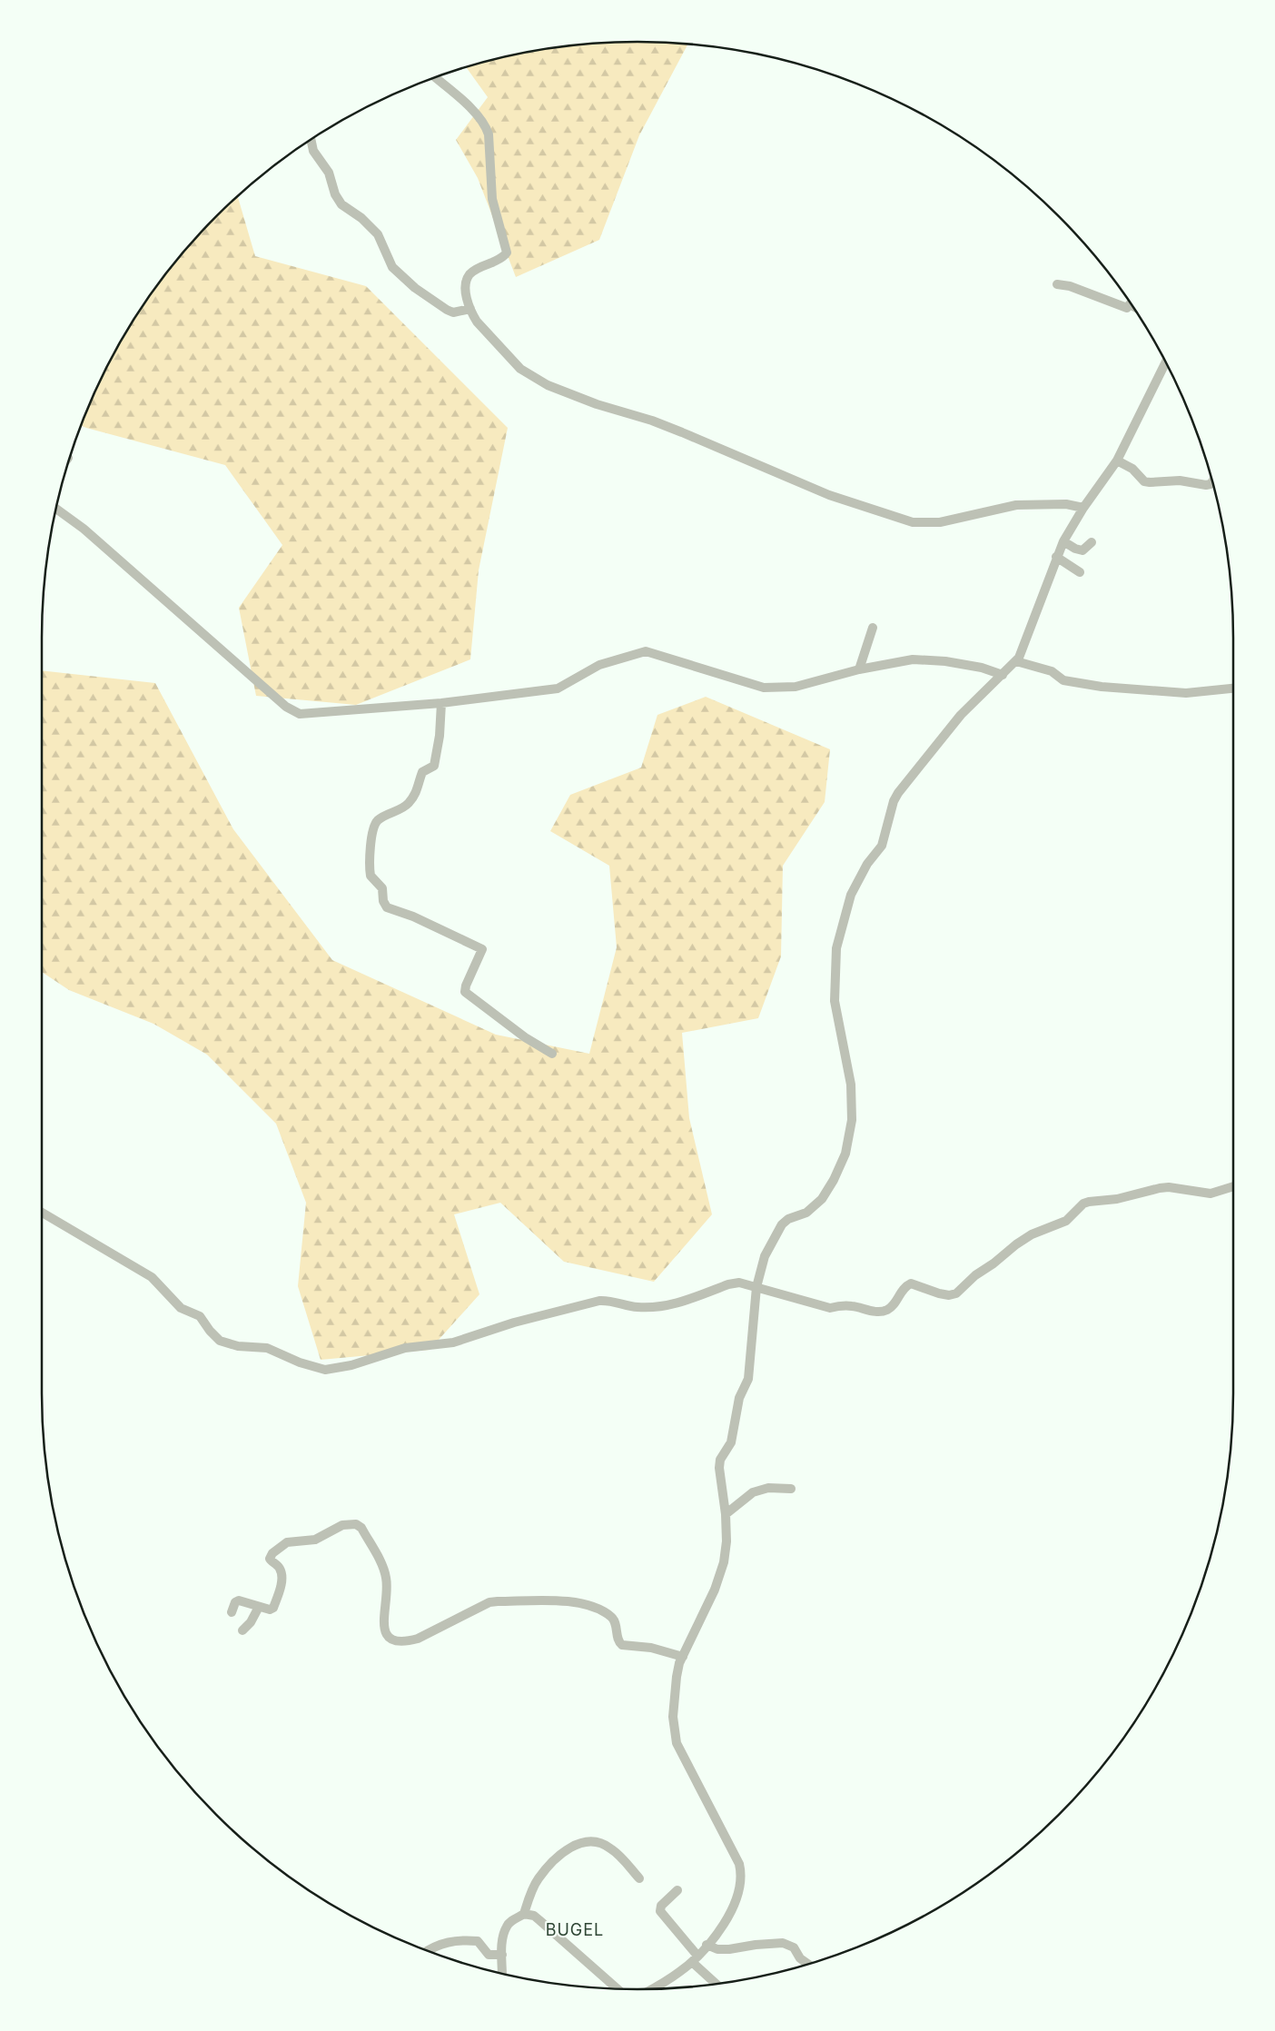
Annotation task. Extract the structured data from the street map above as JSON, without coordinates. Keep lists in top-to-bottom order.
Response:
{
  "districts": ["BUGEL"]
}
